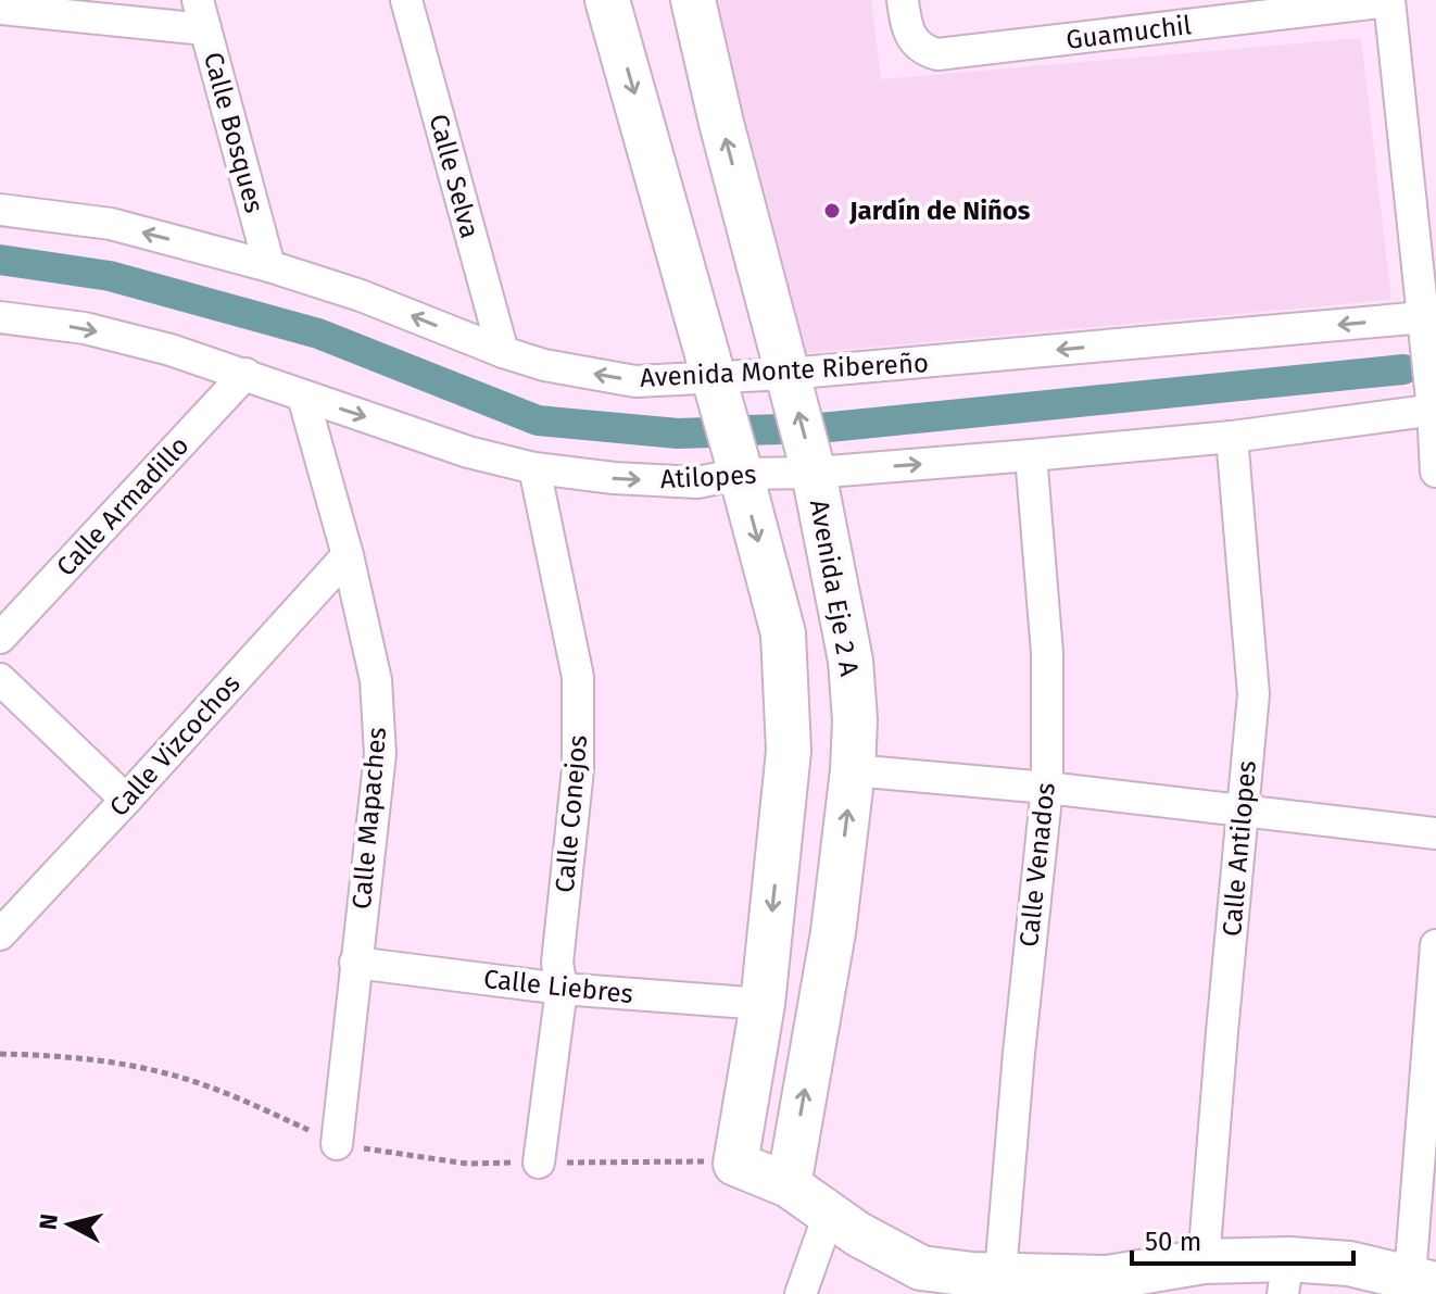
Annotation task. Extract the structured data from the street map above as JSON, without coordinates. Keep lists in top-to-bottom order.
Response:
{
  "streets": {
    "street": [
      "Guamuchil",
      "Calle Bosques",
      "Calle Selva",
      "Avenida Monte Ribereño",
      "Atilopes",
      "Calle Armadillo",
      "Avenida Eje 2 A",
      "Calle Vizcochos",
      "Calle Conejos",
      "Calle Mapaches",
      "Calle Antilopes",
      "Calle Venados",
      "Calle Liebres"
    ]
  },
  "crossings": [
    ["Calle Bosques", "Avenida Monte Ribereño"],
    ["Calle Selva", "Avenida Monte Ribereño"],
    ["Avenida Monte Ribereño", "Avenida Eje 2 A"],
    ["Atilopes", "Calle Armadillo"],
    ["Atilopes", "Avenida Eje 2 A"],
    ["Atilopes", "Calle Conejos"],
    ["Atilopes", "Calle Mapaches"],
    ["Atilopes", "Calle Antilopes"],
    ["Atilopes", "Calle Venados"],
    ["Calle Vizcochos", "Calle Mapaches"],
    ["Calle Conejos", "Calle Liebres"],
    ["Calle Mapaches", "Calle Liebres"]
  ],
  "one_way": ["Avenida Monte Ribereño", "Atilopes"],
  "places": ["Jardín de Niños"],
  "scale_bar": "50 m",
  "north": "left"
}
